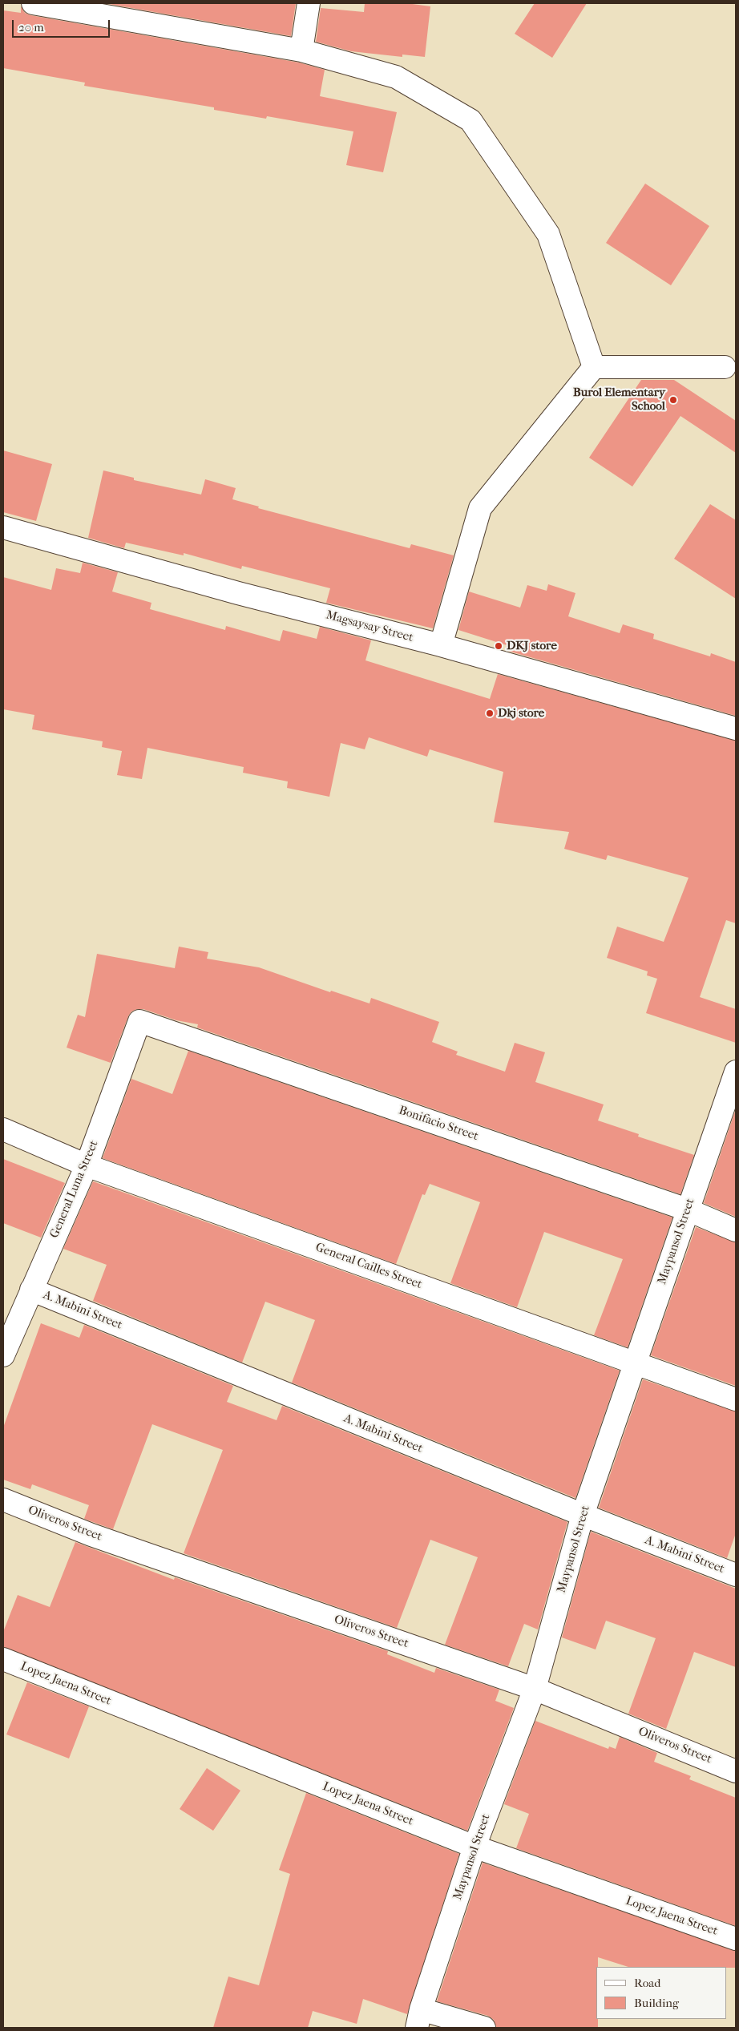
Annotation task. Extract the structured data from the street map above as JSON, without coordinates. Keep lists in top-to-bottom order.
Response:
{
  "streets": {
    "street": [
      "Magsaysay Street",
      "Bonifacio Street",
      "General Luna Street",
      "Maypansol Street",
      "General Cailles Street",
      "A. Mabini Street",
      "Oliveros Street",
      "Lopez Jaena Street"
    ]
  },
  "crossings": [
    ["Bonifacio Street", "General Luna Street"],
    ["Bonifacio Street", "Maypansol Street"],
    ["General Luna Street", "General Cailles Street"],
    ["General Luna Street", "A. Mabini Street"],
    ["Maypansol Street", "General Cailles Street"],
    ["Maypansol Street", "A. Mabini Street"],
    ["Maypansol Street", "Oliveros Street"],
    ["Maypansol Street", "Lopez Jaena Street"]
  ],
  "places": ["Burol Elementary School", "DKJ store", "Dkj store"],
  "legend": ["Road", "Building"],
  "scale_bar": "20 m"
}
